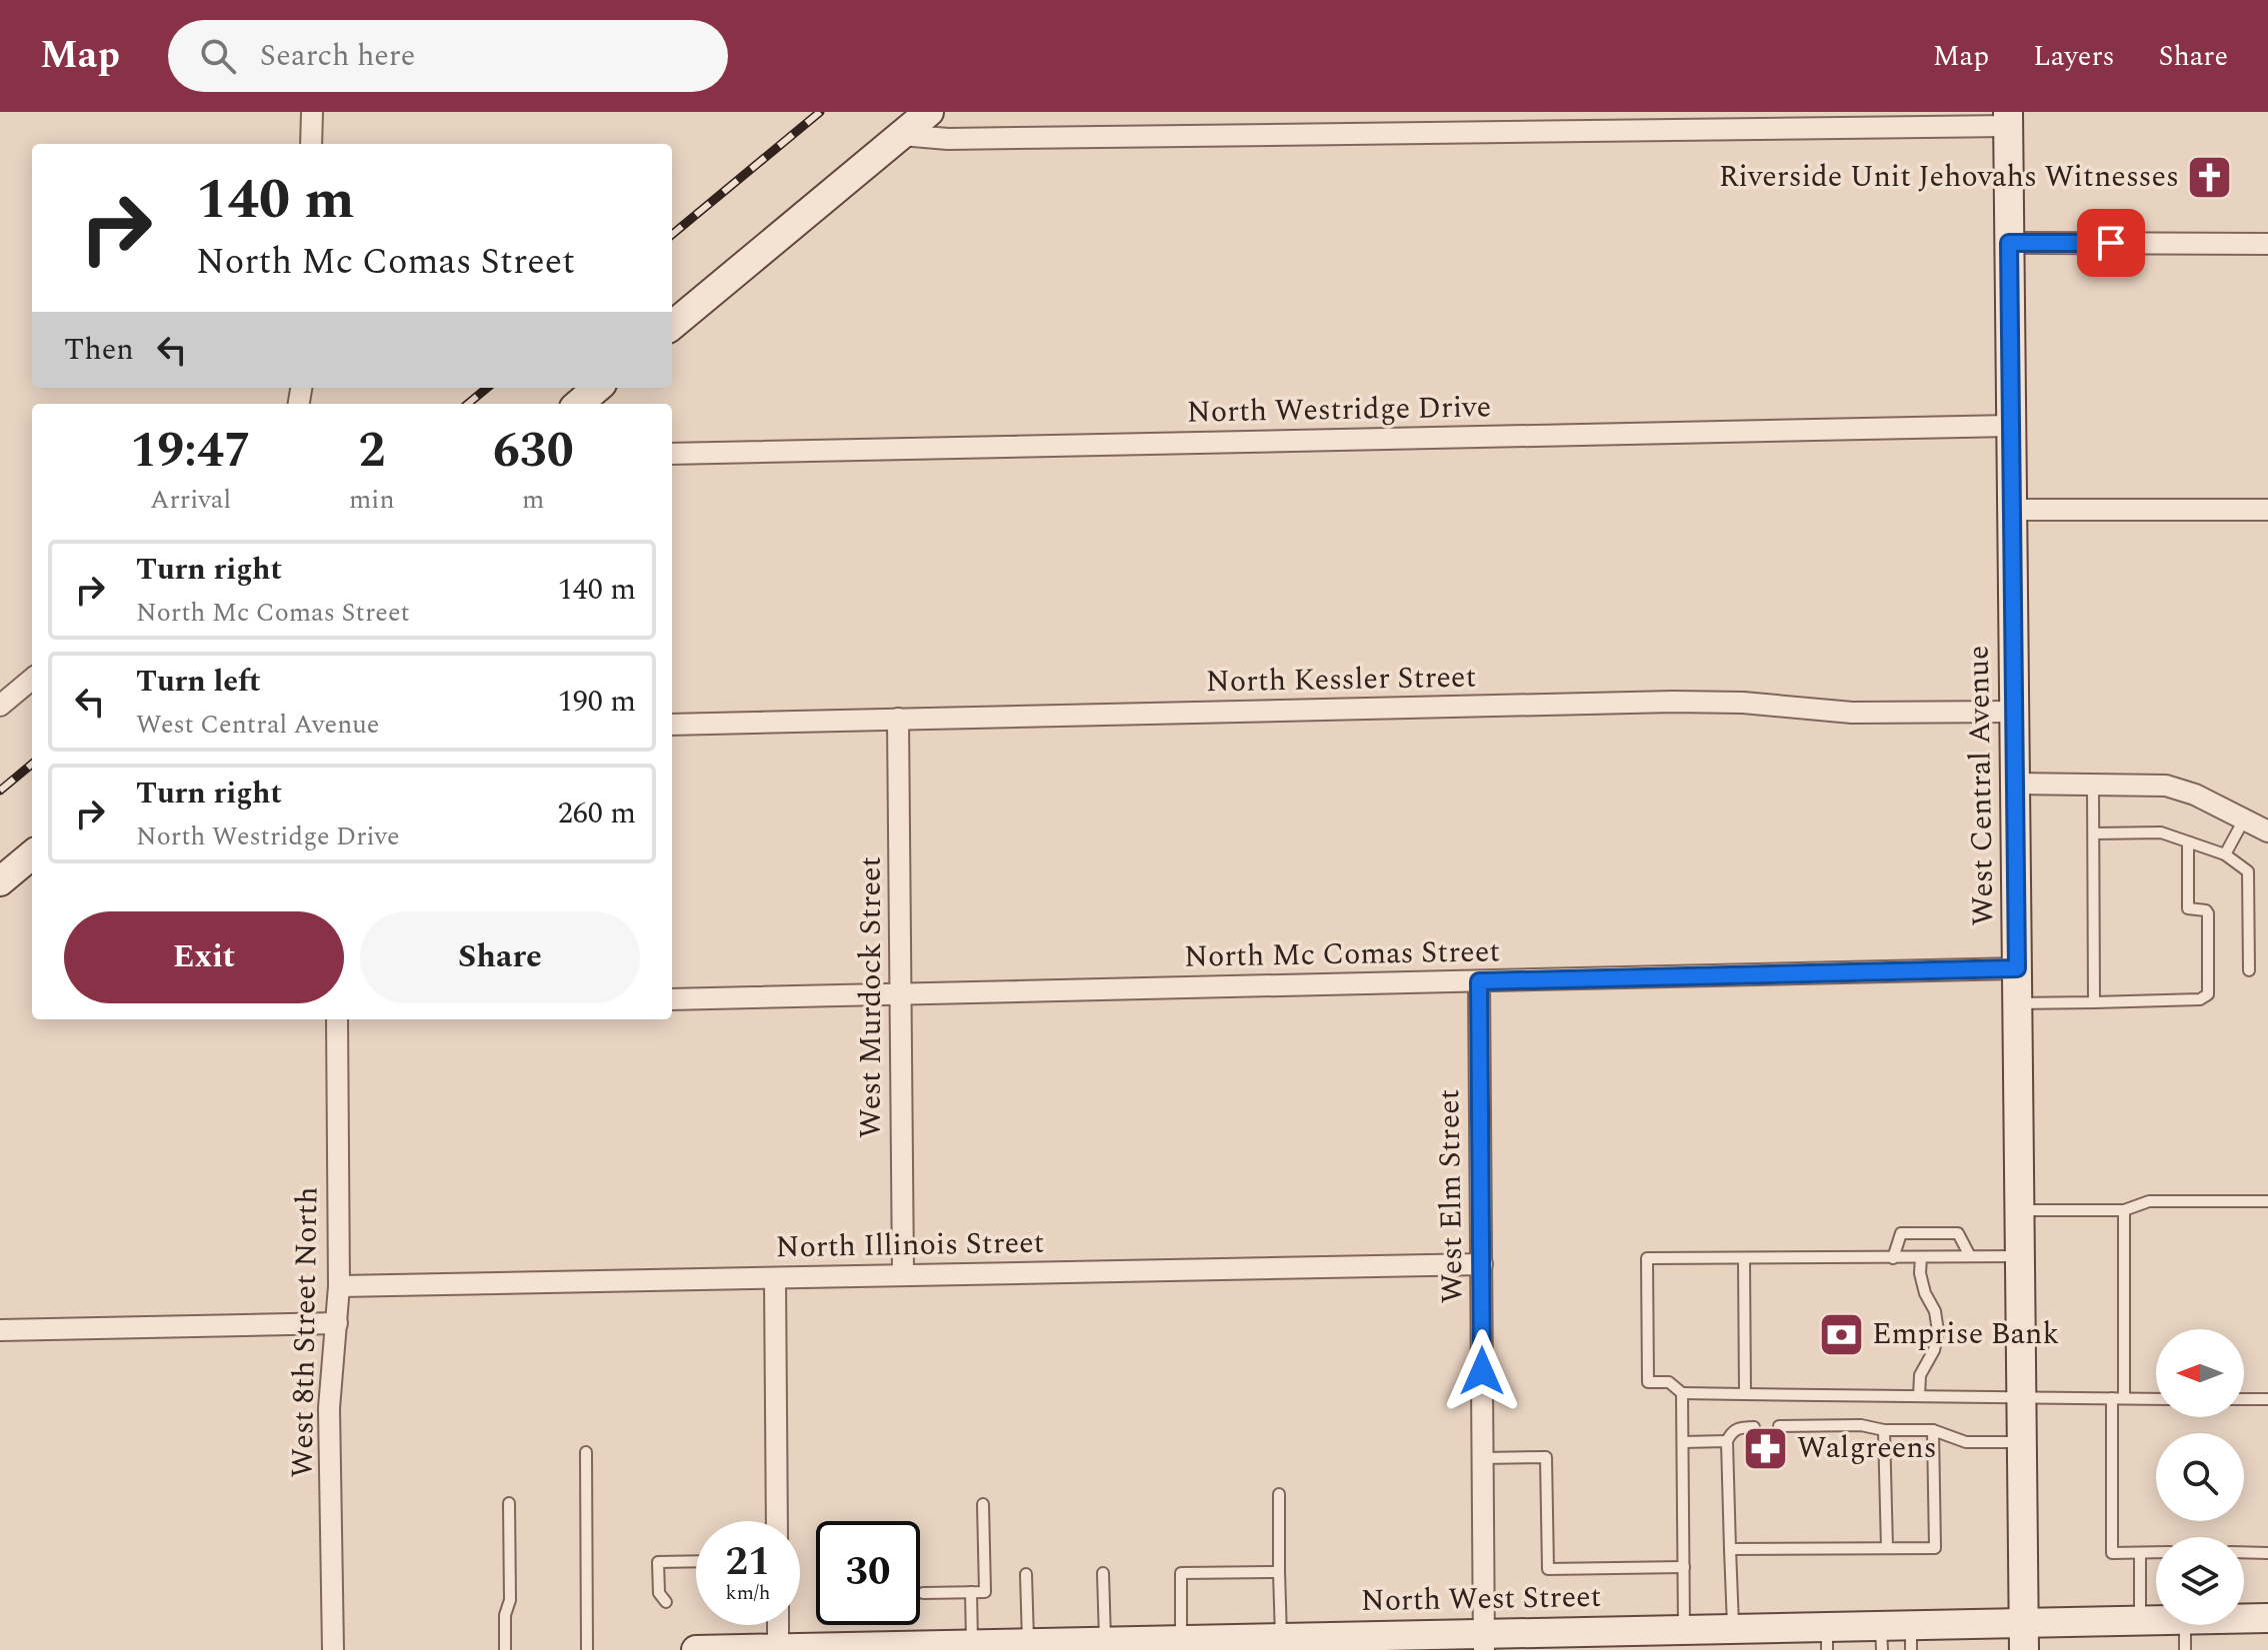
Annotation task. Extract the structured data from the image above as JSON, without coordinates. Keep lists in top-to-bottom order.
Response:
{
  "streets": {
    "main road": ["West Central Avenue", "North West Street"],
    "street": [
      "North Westridge Drive",
      "North Kessler Street",
      "North Mc Comas Street",
      "West Murdock Street",
      "West Elm Street",
      "North Illinois Street",
      "West 8th Street North"
    ]
  },
  "crossings": [
    ["North Westridge Drive", "West Central Avenue"],
    ["North Kessler Street", "West Central Avenue"],
    ["North Kessler Street", "West Murdock Street"],
    ["West Central Avenue", "North Mc Comas Street"],
    ["West Central Avenue", "North West Street"],
    ["North Mc Comas Street", "West Murdock Street"],
    ["North Mc Comas Street", "West Elm Street"],
    ["West Murdock Street", "North Illinois Street"],
    ["West Elm Street", "North Illinois Street"],
    ["West Elm Street", "North West Street"],
    ["North Illinois Street", "West 8th Street North"]
  ],
  "places": {
    "church": ["Riverside Unit Jehovahs Witnesses"],
    "bank": ["Emprise Bank"],
    "pharmacy": ["Walgreens"]
  },
  "north": "left",
  "page": {
    "header": "Map",
    "search": "Search here",
    "nav": ["Map", "Layers", "Share"],
    "turn": ["140 m", "North Mc Comas Street"],
    "then": "Then",
    "eta": [
      "19:47",
      "Arrival",
      "2",
      "min",
      "630",
      "m"
    ],
    "list": [
      {
        "name": "Turn right",
        "note": "North Mc Comas Street",
        "value": "140 m"
      },
      {
        "name": "Turn left",
        "note": "West Central Avenue",
        "value": "190 m"
      },
      {
        "name": "Turn right",
        "note": "North Westridge Drive",
        "value": "260 m"
      }
    ],
    "buttons": ["Exit", "Share"],
    "speed": "21 km/h",
    "limit": "30"
  }
}
